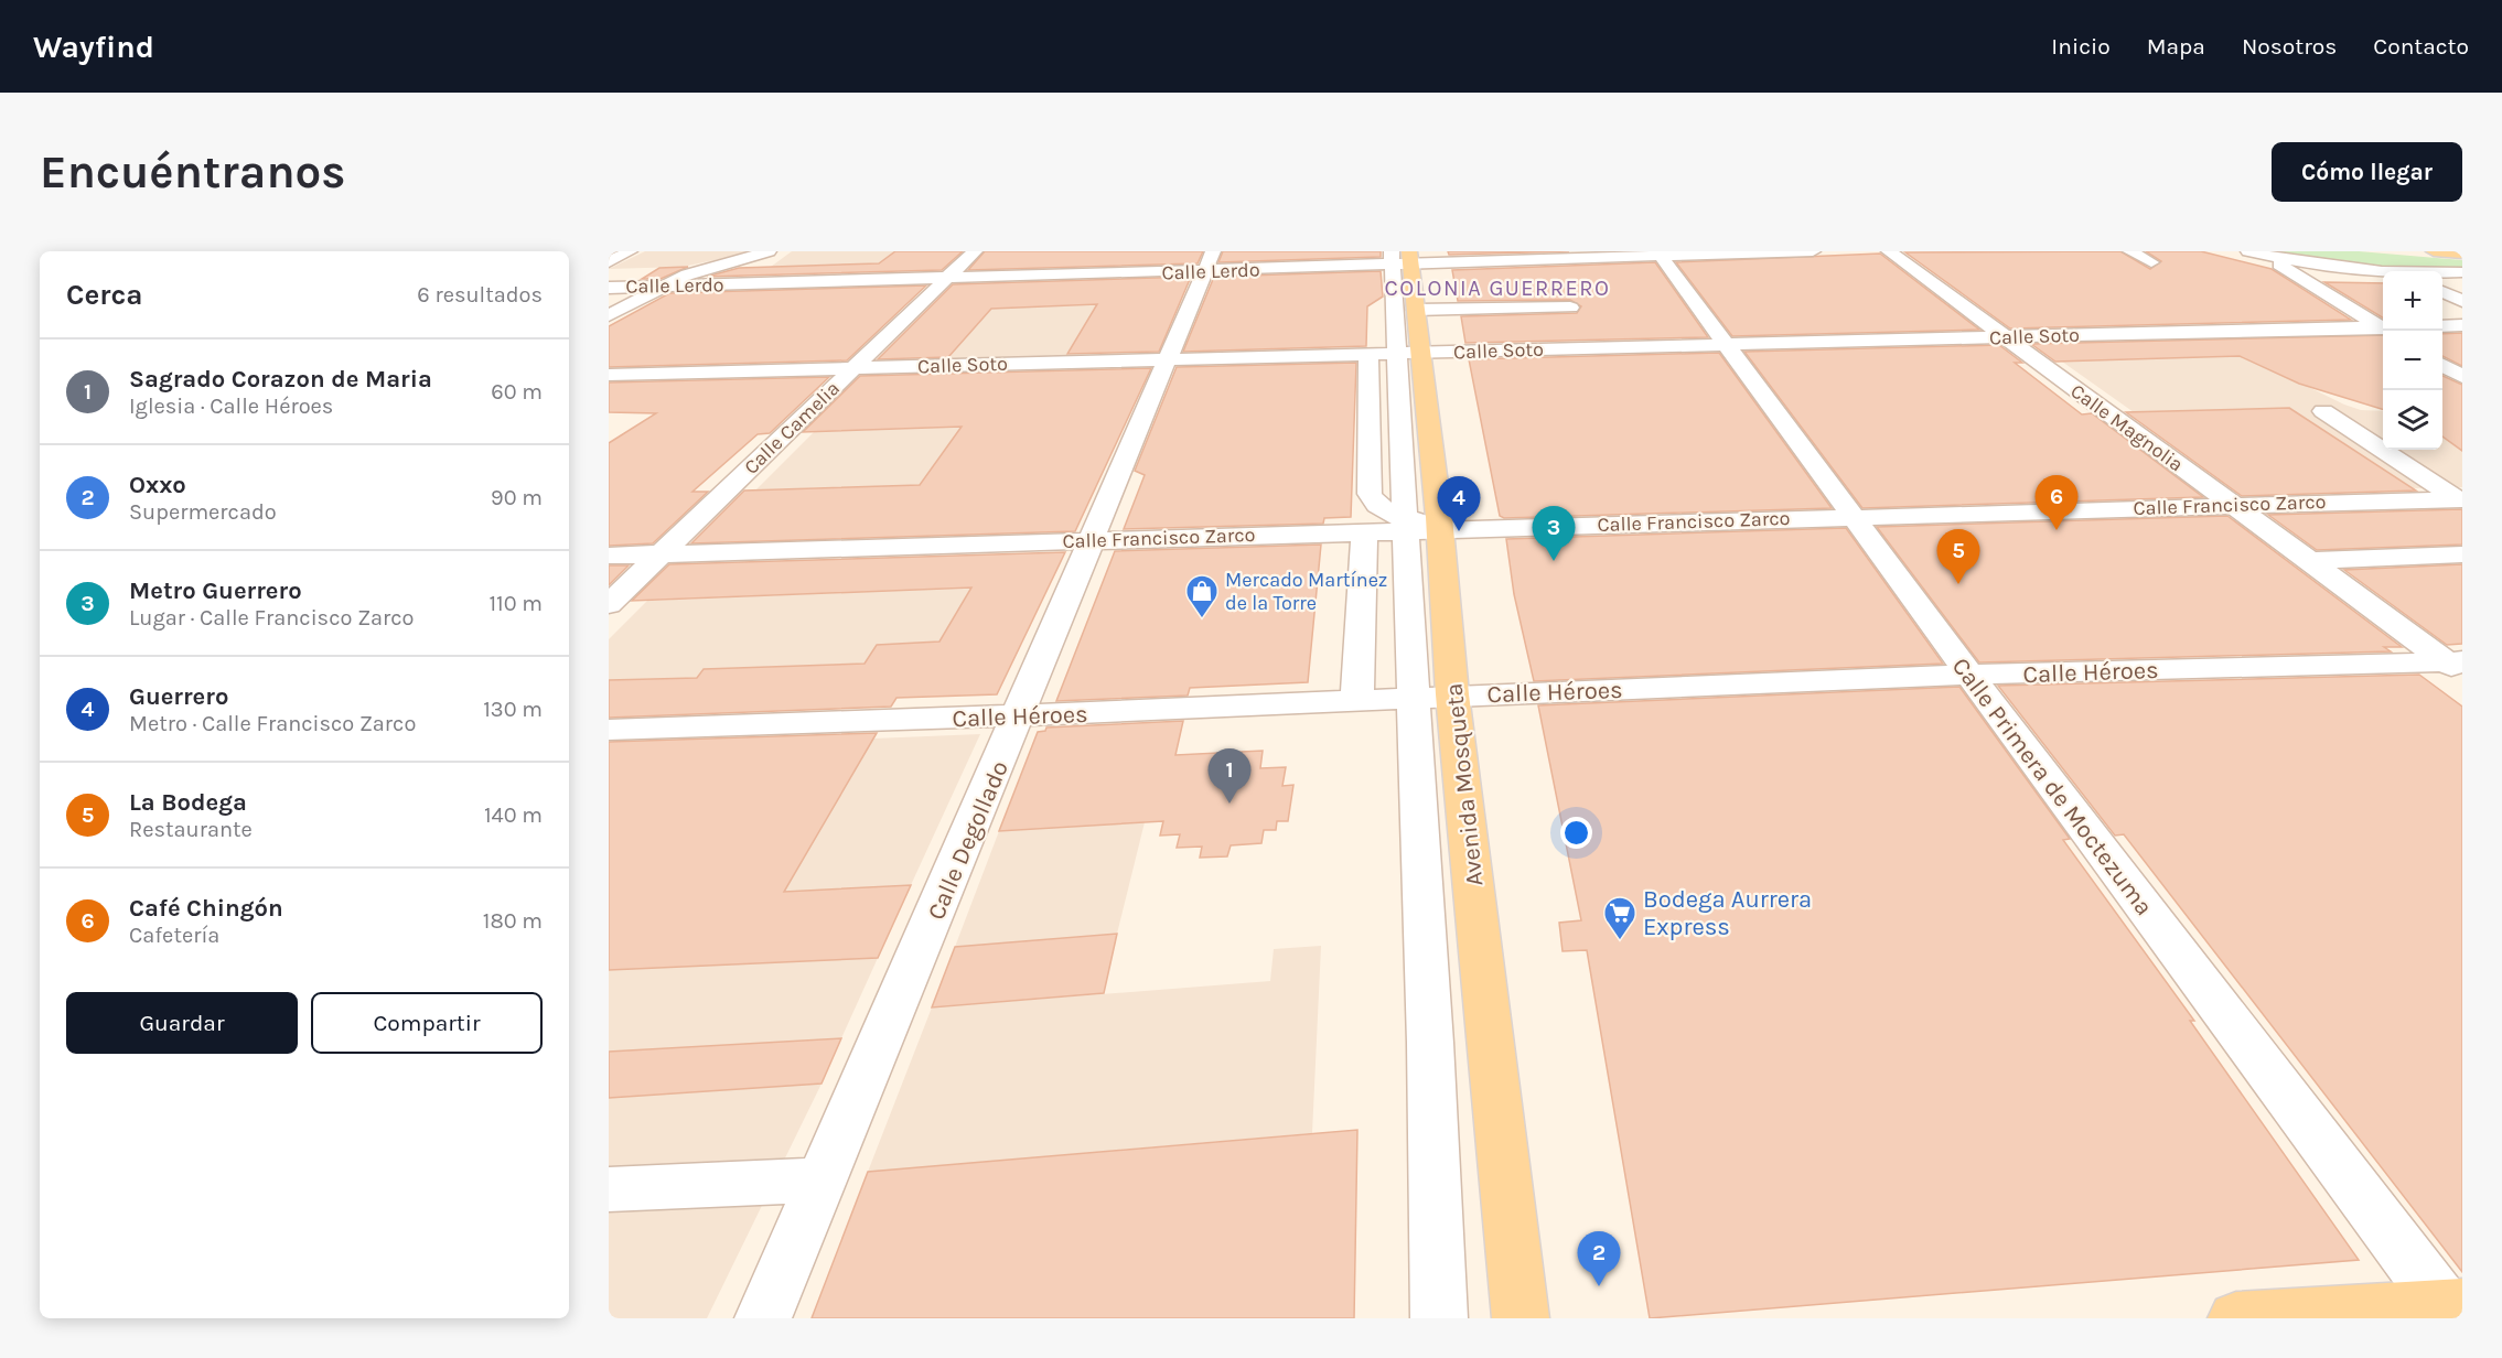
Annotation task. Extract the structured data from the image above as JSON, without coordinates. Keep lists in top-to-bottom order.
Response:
{
  "streets": {
    "main road": ["Avenida Mosqueta"],
    "street": [
      "Calle Lerdo",
      "Calle Soto",
      "Calle Camelia",
      "Calle Magnolia",
      "Calle Francisco Zarco",
      "Calle Héroes",
      "Calle Primera de Moctezuma",
      "Calle Degollado"
    ]
  },
  "crossings": [
    ["Calle Lerdo", "Calle Camelia"],
    ["Calle Lerdo", "Avenida Mosqueta"],
    ["Calle Lerdo", "Calle Primera de Moctezuma"],
    ["Calle Lerdo", "Calle Degollado"],
    ["Calle Soto", "Calle Camelia"],
    ["Calle Soto", "Calle Magnolia"],
    ["Calle Soto", "Avenida Mosqueta"],
    ["Calle Soto", "Calle Primera de Moctezuma"],
    ["Calle Soto", "Calle Degollado"],
    ["Calle Camelia", "Calle Francisco Zarco"],
    ["Calle Magnolia", "Calle Francisco Zarco"],
    ["Calle Magnolia", "Calle Héroes"],
    ["Calle Francisco Zarco", "Avenida Mosqueta"],
    ["Calle Francisco Zarco", "Calle Primera de Moctezuma"],
    ["Calle Francisco Zarco", "Calle Degollado"],
    ["Calle Héroes", "Avenida Mosqueta"],
    ["Calle Héroes", "Calle Primera de Moctezuma"],
    ["Calle Héroes", "Calle Degollado"]
  ],
  "districts": ["COLONIA GUERRERO"],
  "places": {
    "shop": ["Mercado Martínez de la Torre"],
    "supermarket": ["Bodega Aurrera Express"]
  },
  "page": {
    "header": "Wayfind",
    "nav": [
      "Inicio",
      "Mapa",
      "Nosotros",
      "Contacto"
    ],
    "buttons": [
      "Cómo llegar",
      ["Guardar", "Compartir"]
    ],
    "title": "Encuéntranos",
    "heading": ["Cerca", "6 resultados"],
    "map_buttons": ["+", "−"],
    "list": [
      {
        "mark": "1",
        "name": "Sagrado Corazon de Maria",
        "note": "Iglesia · Calle Héroes",
        "value": "60 m"
      },
      {
        "mark": "2",
        "name": "Oxxo",
        "note": "Supermercado",
        "value": "90 m"
      },
      {
        "mark": "3",
        "name": "Metro Guerrero",
        "note": "Lugar · Calle Francisco Zarco",
        "value": "110 m"
      },
      {
        "mark": "4",
        "name": "Guerrero",
        "note": "Metro · Calle Francisco Zarco",
        "value": "130 m"
      },
      {
        "mark": "5",
        "name": "La Bodega",
        "note": "Restaurante",
        "value": "140 m"
      },
      {
        "mark": "6",
        "name": "Café Chingón",
        "note": "Cafetería",
        "value": "180 m"
      }
    ],
    "pins": [
      "6",
      "4",
      "3",
      "5",
      "1",
      "2"
    ]
  }
}
